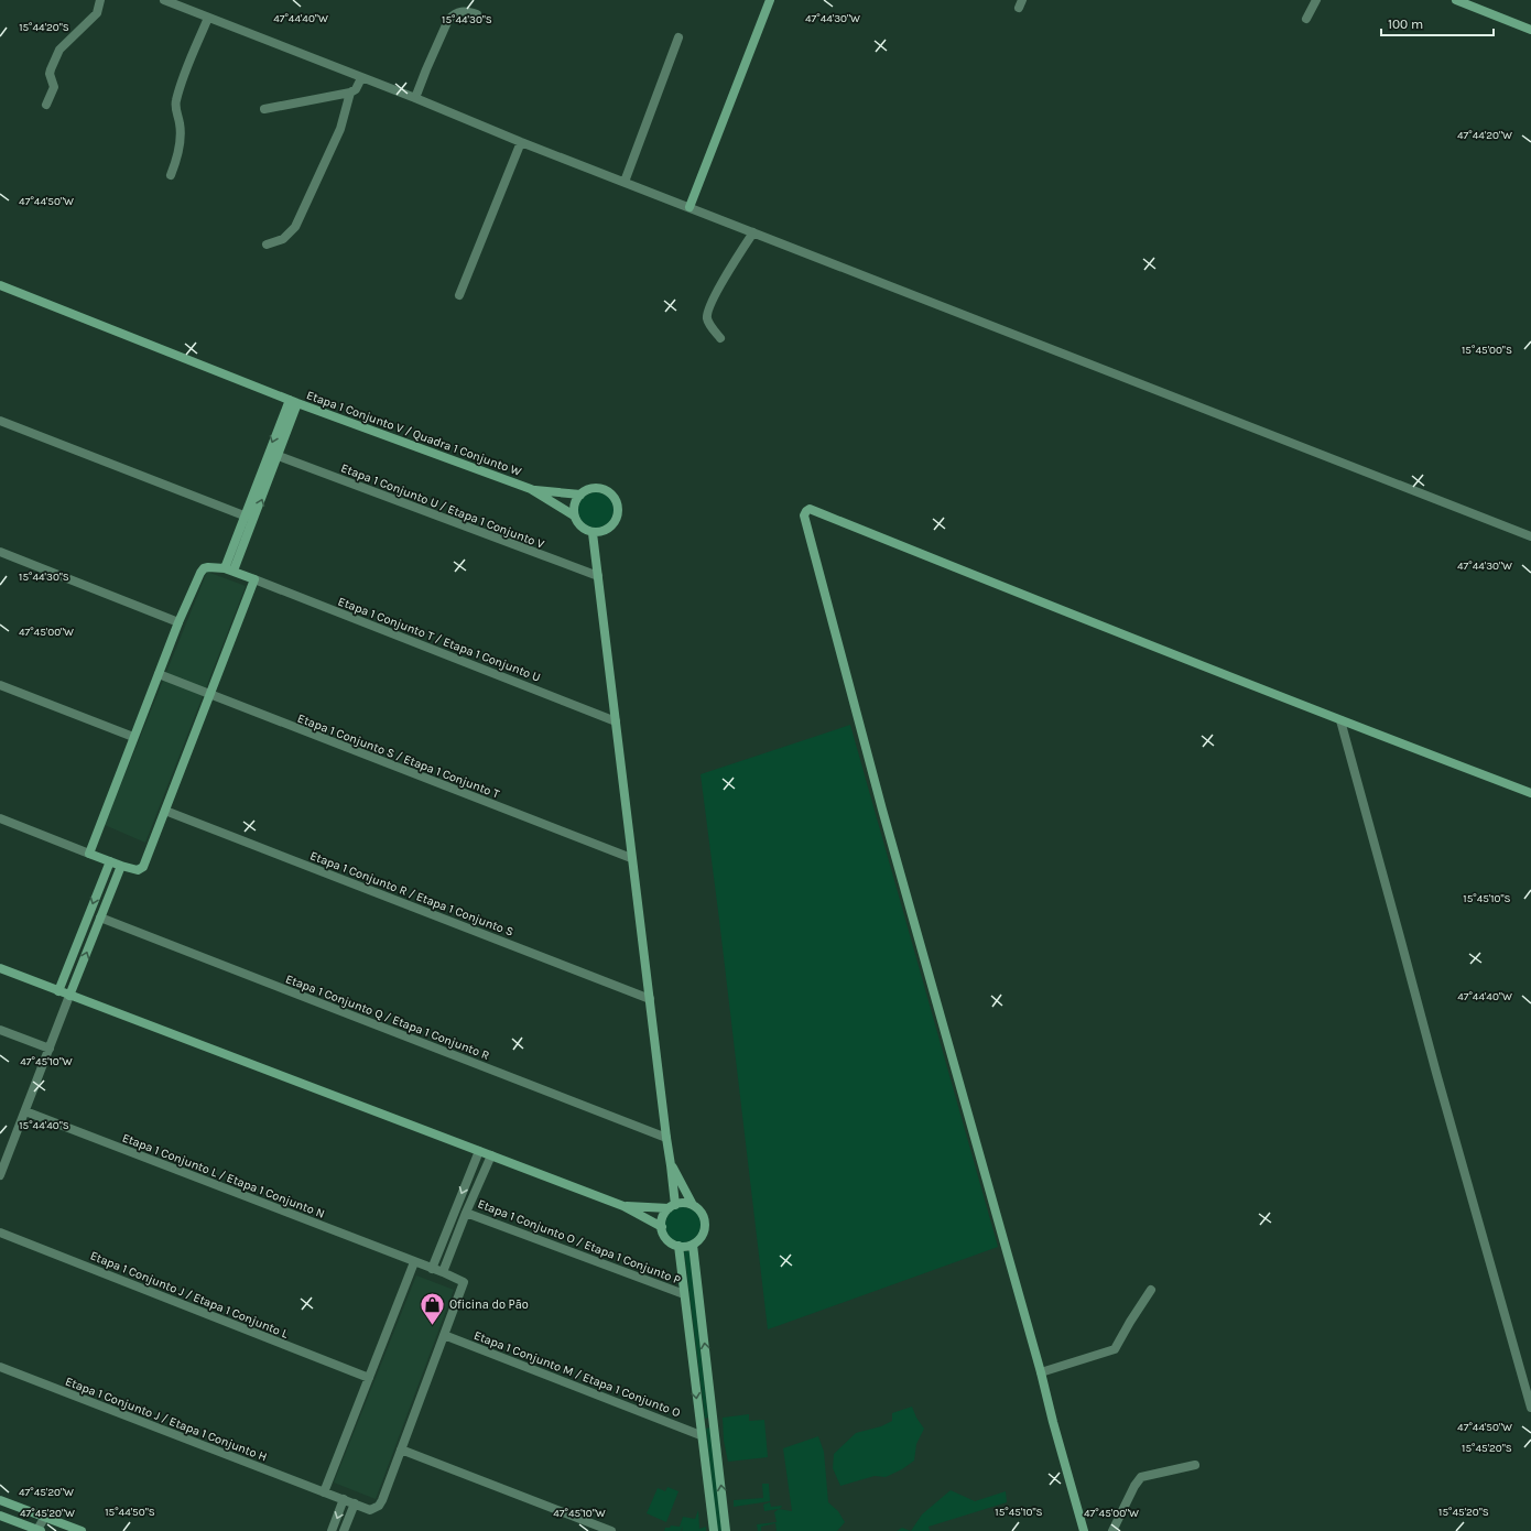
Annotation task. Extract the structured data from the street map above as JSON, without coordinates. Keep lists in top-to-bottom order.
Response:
{
  "streets": {
    "street": [
      "Etapa 1 Conjunto V / Quadra 1 Conjunto W",
      "Etapa 1 Conjunto U / Etapa 1 Conjunto V",
      "Etapa 1 Conjunto T / Etapa 1 Conjunto U",
      "Etapa 1 Conjunto S / Etapa 1 Conjunto T",
      "Etapa 1 Conjunto R / Etapa 1 Conjunto S",
      "Etapa 1 Conjunto Q / Etapa 1 Conjunto R",
      "Etapa 1 Conjunto L / Etapa 1 Conjunto N",
      "Etapa 1 Conjunto O / Etapa 1 Conjunto P",
      "Etapa 1 Conjunto J / Etapa 1 Conjunto L",
      "Etapa 1 Conjunto M / Etapa 1 Conjunto O",
      "Etapa 1 Conjunto J / Etapa 1 Conjunto H"
    ]
  },
  "crossings": [
    ["Etapa 1 Conjunto L / Etapa 1 Conjunto N", "Etapa 1 Conjunto M / Etapa 1 Conjunto O"],
    ["Etapa 1 Conjunto L / Etapa 1 Conjunto N", "Etapa 1 Conjunto J / Etapa 1 Conjunto H"],
    ["Etapa 1 Conjunto M / Etapa 1 Conjunto O", "Etapa 1 Conjunto J / Etapa 1 Conjunto H"]
  ],
  "places": {
    "shop": ["Oficina do Pão"]
  },
  "scale_bar": "100 m",
  "coordinates": [
    "47°44'30\"W",
    "47°44'40\"W",
    "15°44'30\"S",
    "15°44'20\"S",
    "47°44'20\"W",
    "47°44'50\"W",
    "15°45'00\"S",
    "47°45'00\"W",
    "15°45'10\"S",
    "47°45'10\"W",
    "15°44'40\"S",
    "15°45'20\"S",
    "47°45'20\"W",
    "15°44'50\"S"
  ]
}
